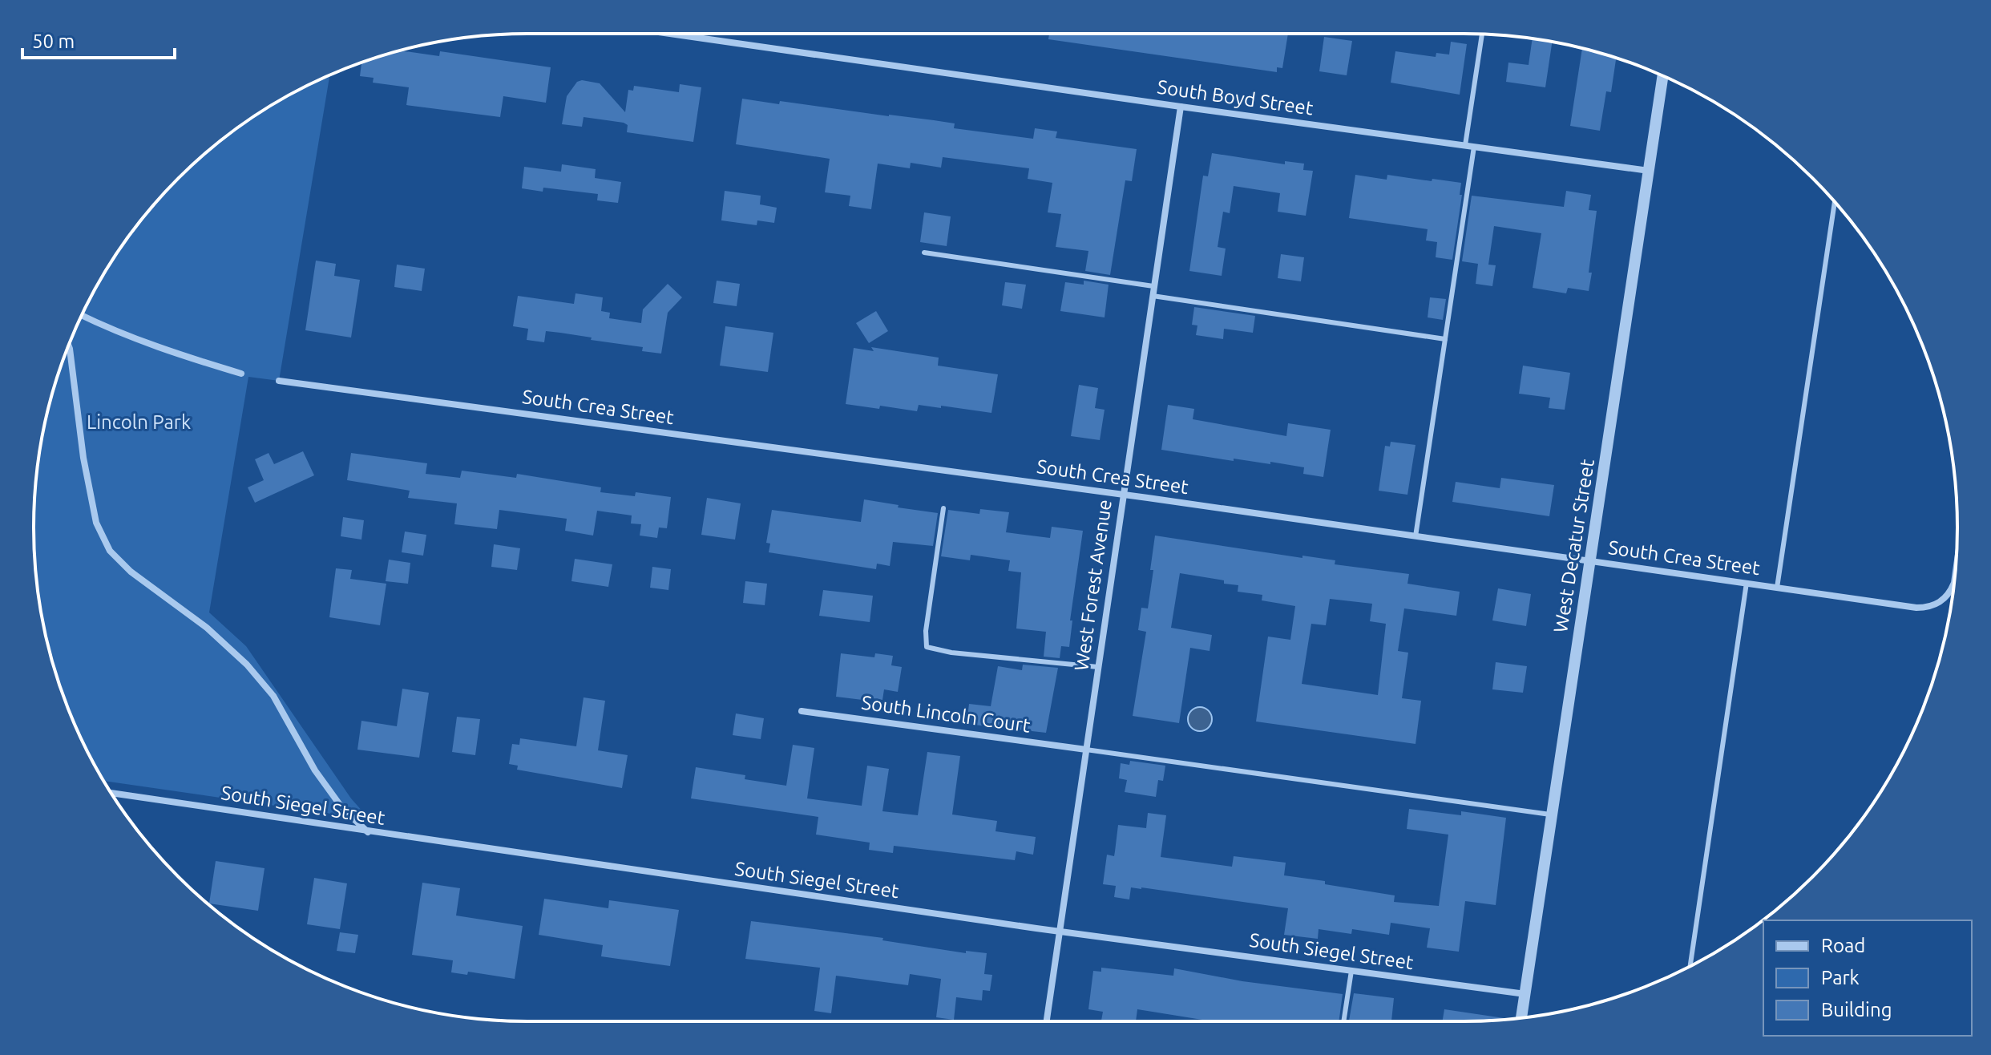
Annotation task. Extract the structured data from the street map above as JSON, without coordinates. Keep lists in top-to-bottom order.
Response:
{
  "streets": {
    "street": [
      "South Boyd Street",
      "South Crea Street",
      "West Decatur Street",
      "West Forest Avenue",
      "South Lincoln Court",
      "South Siegel Street"
    ]
  },
  "crossings": [
    ["South Boyd Street", "West Decatur Street"],
    ["South Boyd Street", "West Forest Avenue"],
    ["South Crea Street", "West Decatur Street"],
    ["South Crea Street", "West Forest Avenue"],
    ["West Decatur Street", "South Siegel Street"],
    ["West Forest Avenue", "South Lincoln Court"],
    ["West Forest Avenue", "South Siegel Street"]
  ],
  "parks": ["Lincoln Park"],
  "legend": ["Road", "Park", "Building"],
  "scale_bar": "50 m"
}
